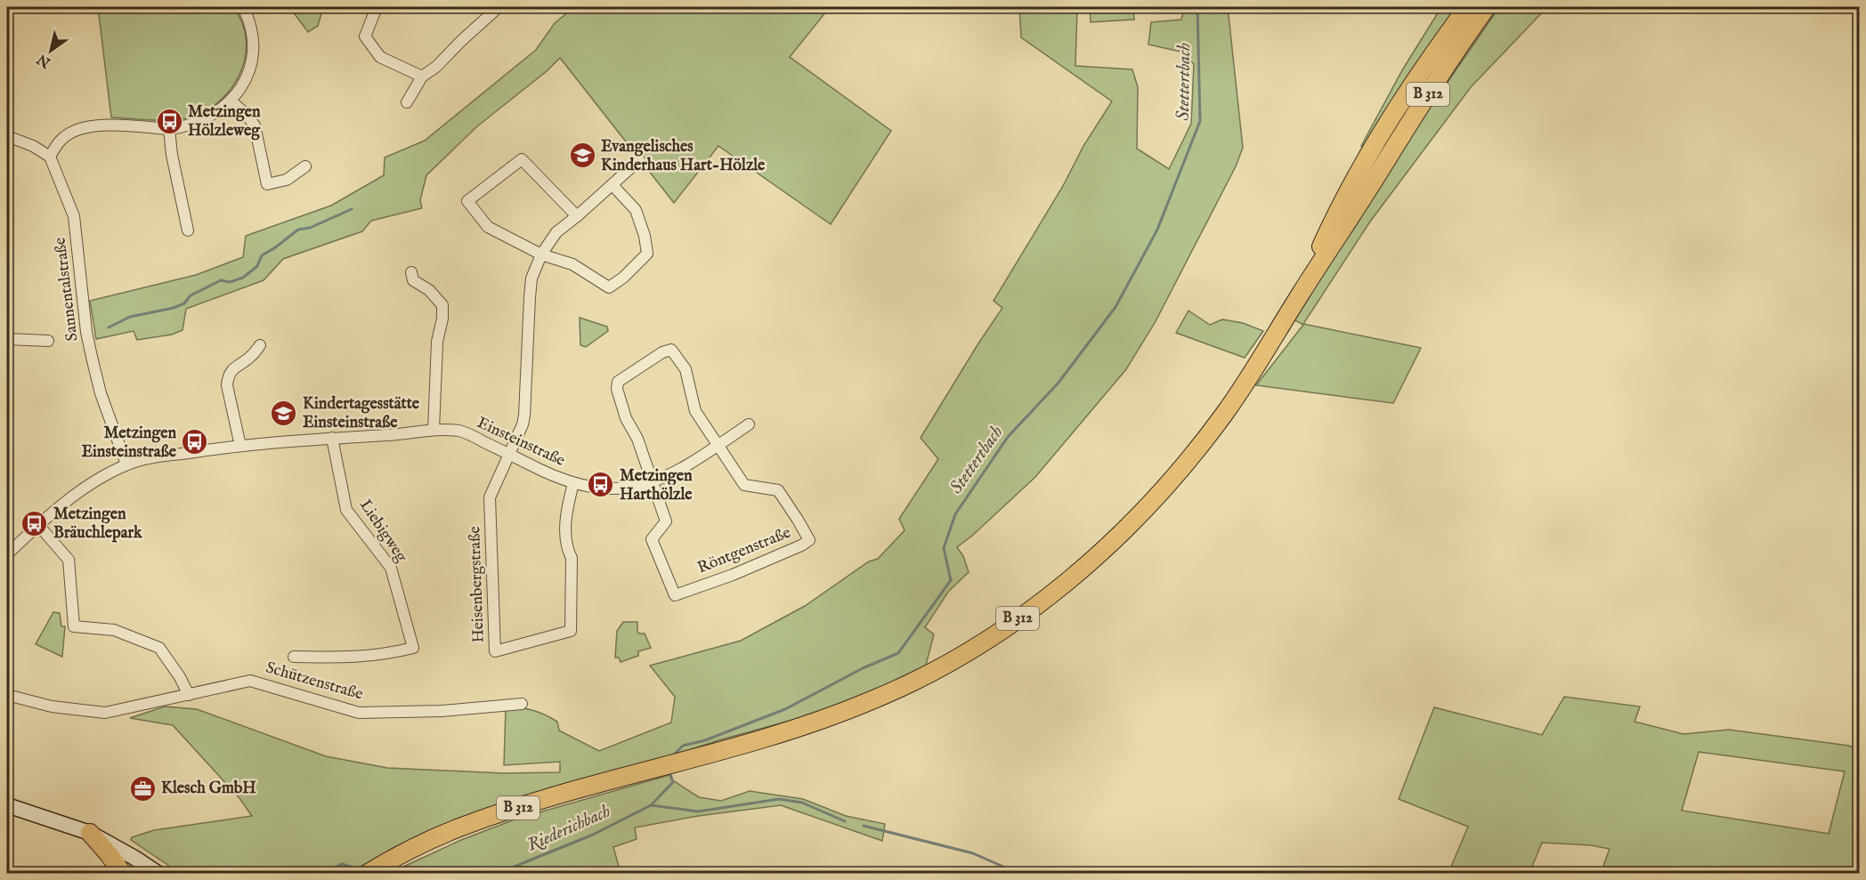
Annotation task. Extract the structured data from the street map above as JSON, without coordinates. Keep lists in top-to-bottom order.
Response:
{
  "streets": {
    "highway": ["B 312"],
    "street": [
      "Sannentalstraße",
      "Einsteinstraße",
      "Liebigweg",
      "Röntgenstraße",
      "Heisenbergstraße",
      "Schützenstraße"
    ]
  },
  "crossings": [
    ["Sannentalstraße", "Einsteinstraße"],
    ["Einsteinstraße", "Liebigweg"],
    ["Einsteinstraße", "Röntgenstraße"],
    ["Einsteinstraße", "Heisenbergstraße"]
  ],
  "water": ["Stettertbach", "Riederichbach"],
  "places": {
    "bus stop": [
      "Metzingen Hölzleweg",
      "Metzingen Einsteinstraße",
      "Metzingen Harthölzle",
      "Metzingen Bräuchlepark"
    ],
    "school or university": ["Evangelisches Kinderhaus Hart-Hölzle", "Kindertagesstätte Einsteinstraße"],
    "office": ["Klesch GmbH"]
  },
  "north": "bottom left"
}
